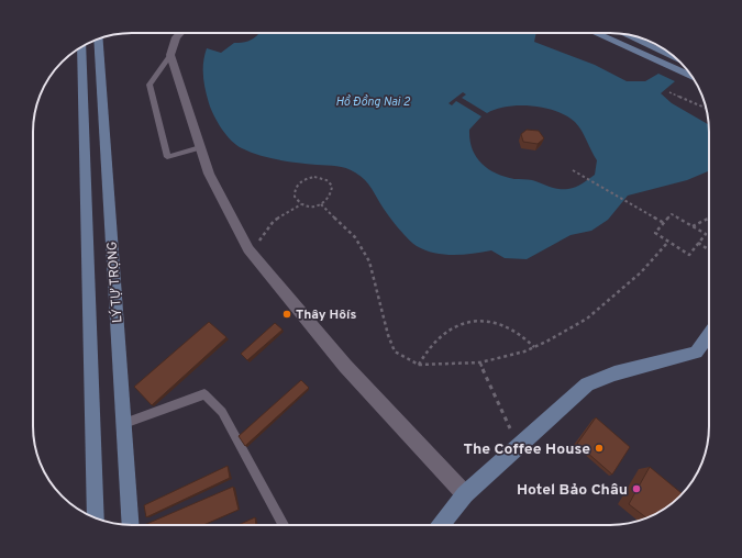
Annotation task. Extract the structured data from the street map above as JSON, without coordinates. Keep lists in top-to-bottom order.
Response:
{
  "streets": {
    "street": ["LÝ TỰ TRỌNG"]
  },
  "water": ["Hồ Đồng Nai 2"],
  "places": ["Thây Hôís", "The Coffee House", "Hotel Bảo Châu"]
}
